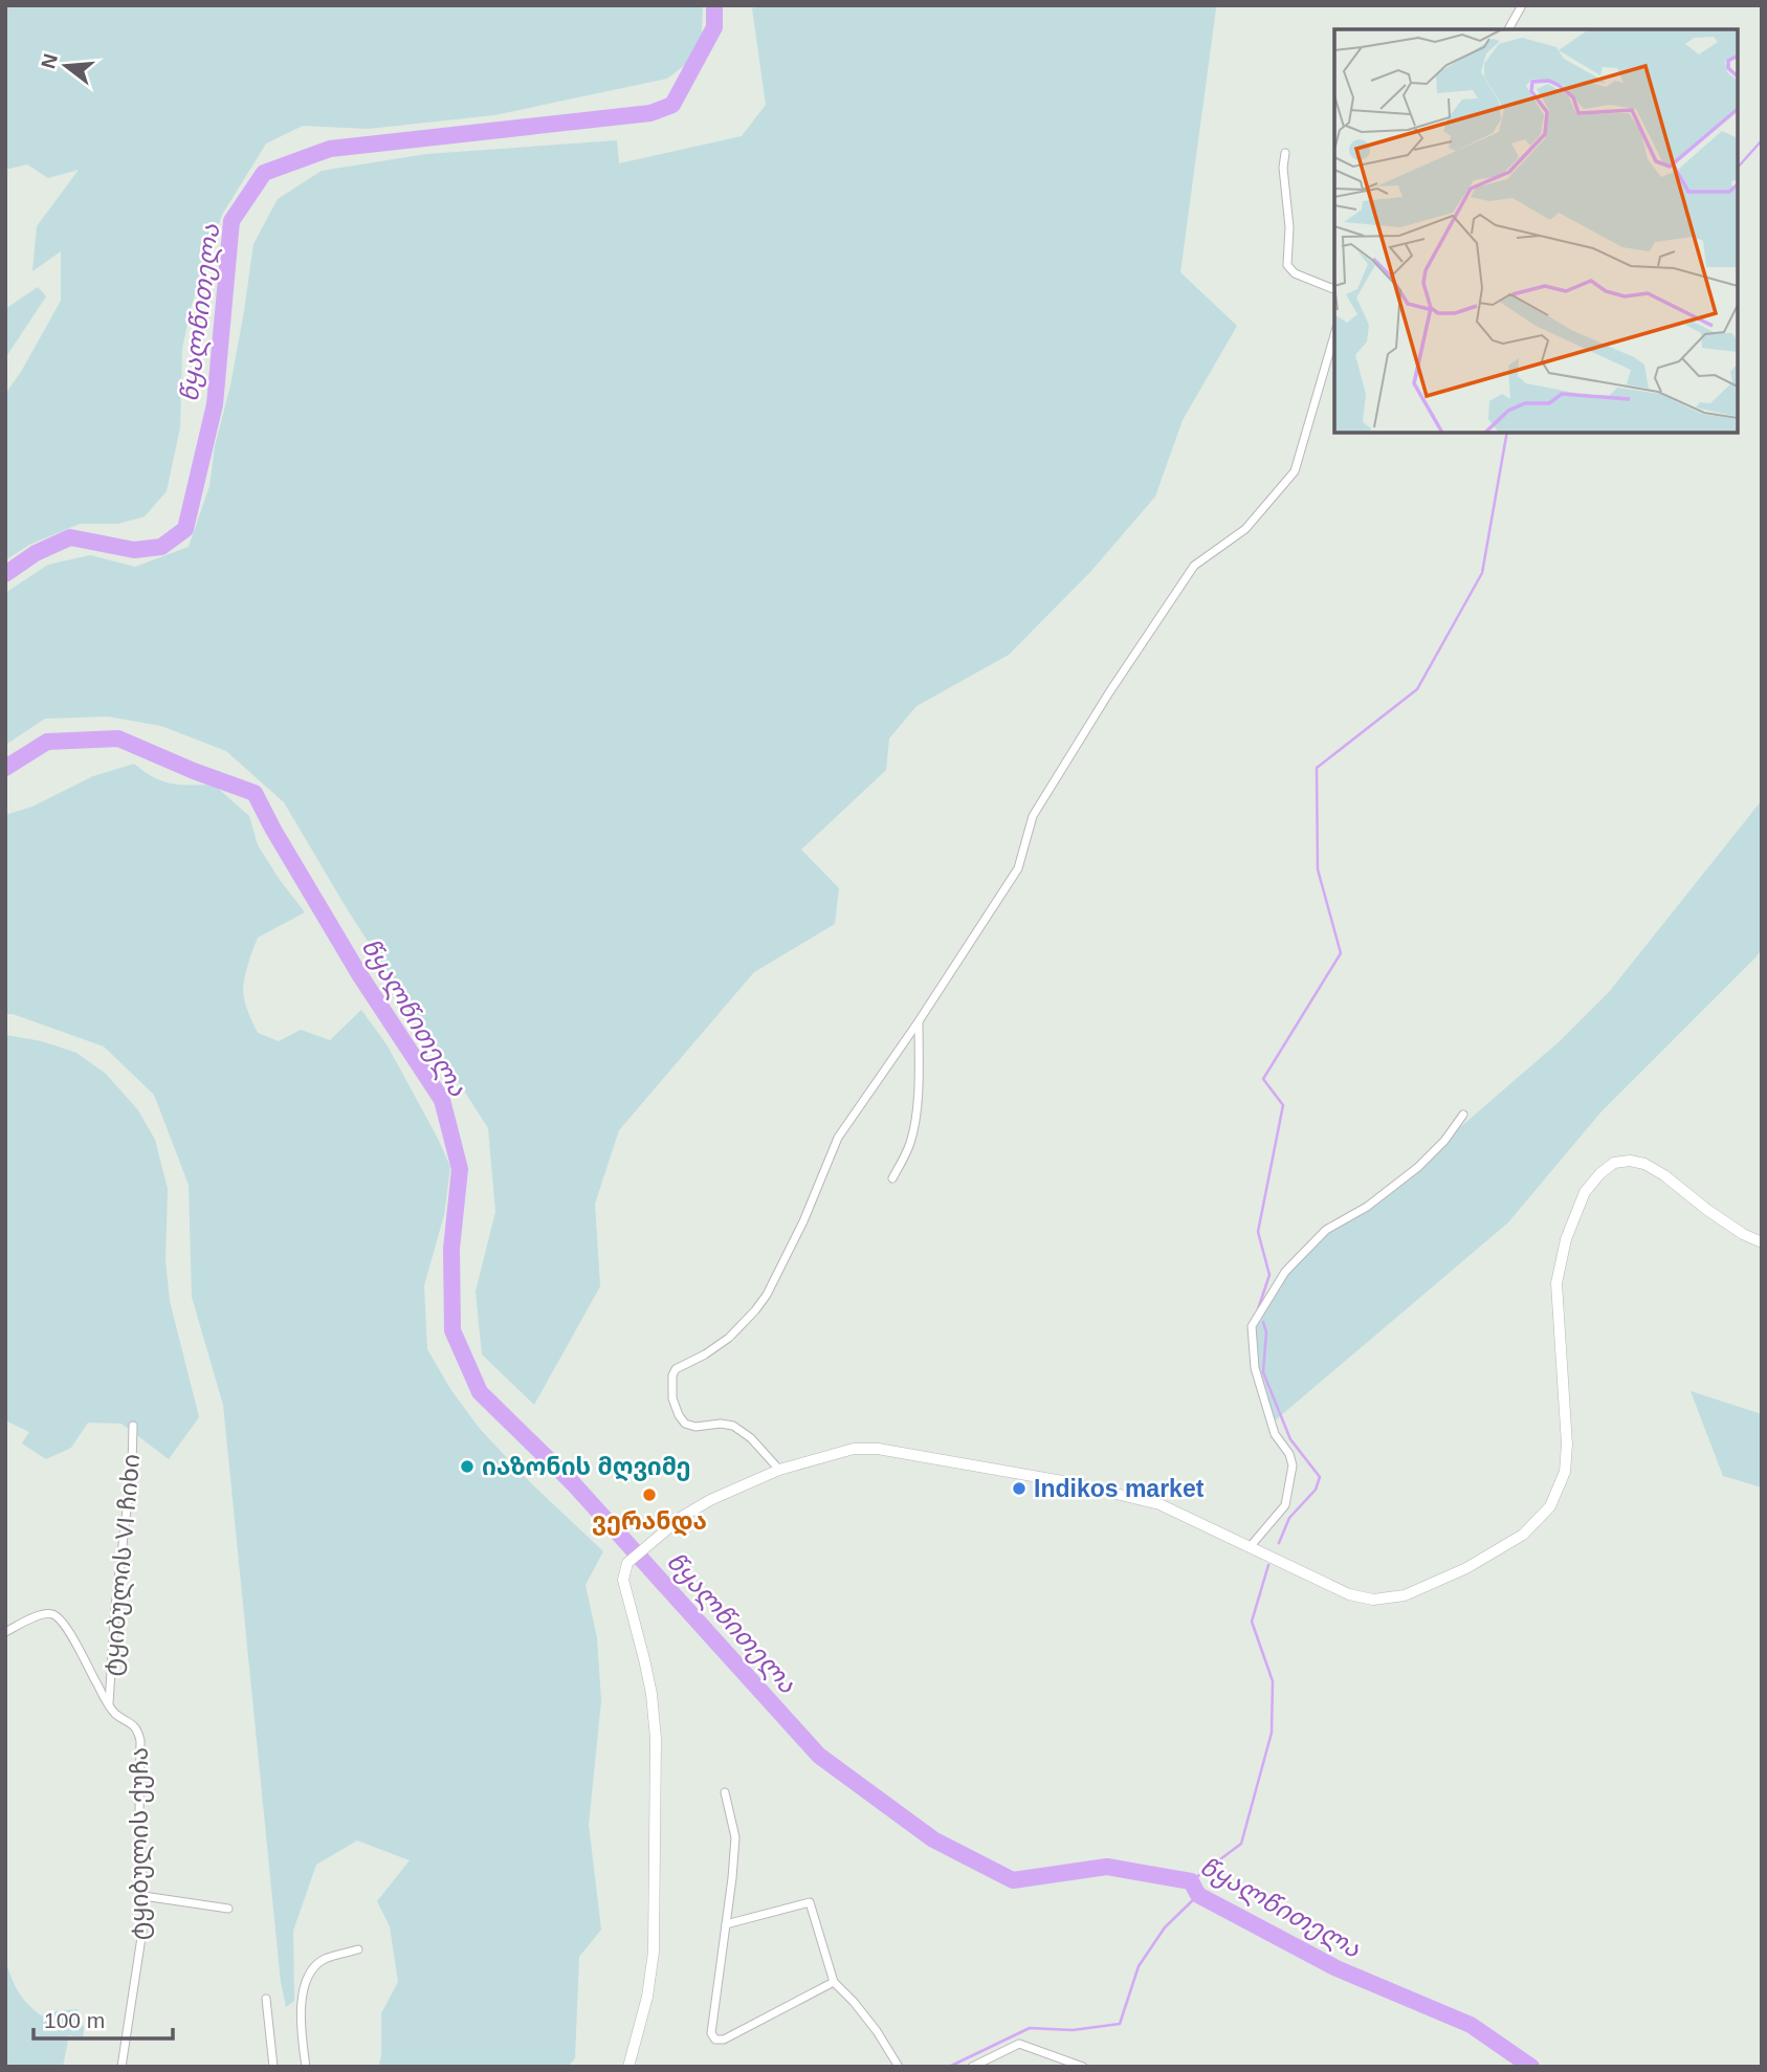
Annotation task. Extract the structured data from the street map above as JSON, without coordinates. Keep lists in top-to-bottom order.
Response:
{
  "streets": {
    "street": ["ტყიბულის VI ჩიხი", "ტყიბულის ქუჩა"]
  },
  "crossings": [
    ["ტყიბულის VI ჩიხი", "ტყიბულის ქუჩა"]
  ],
  "water": ["წყალწითელა"],
  "places": ["იაზონის მღვიმე", "Indikos market", "ვერანდა"],
  "scale_bar": "100 m",
  "north": "left"
}
